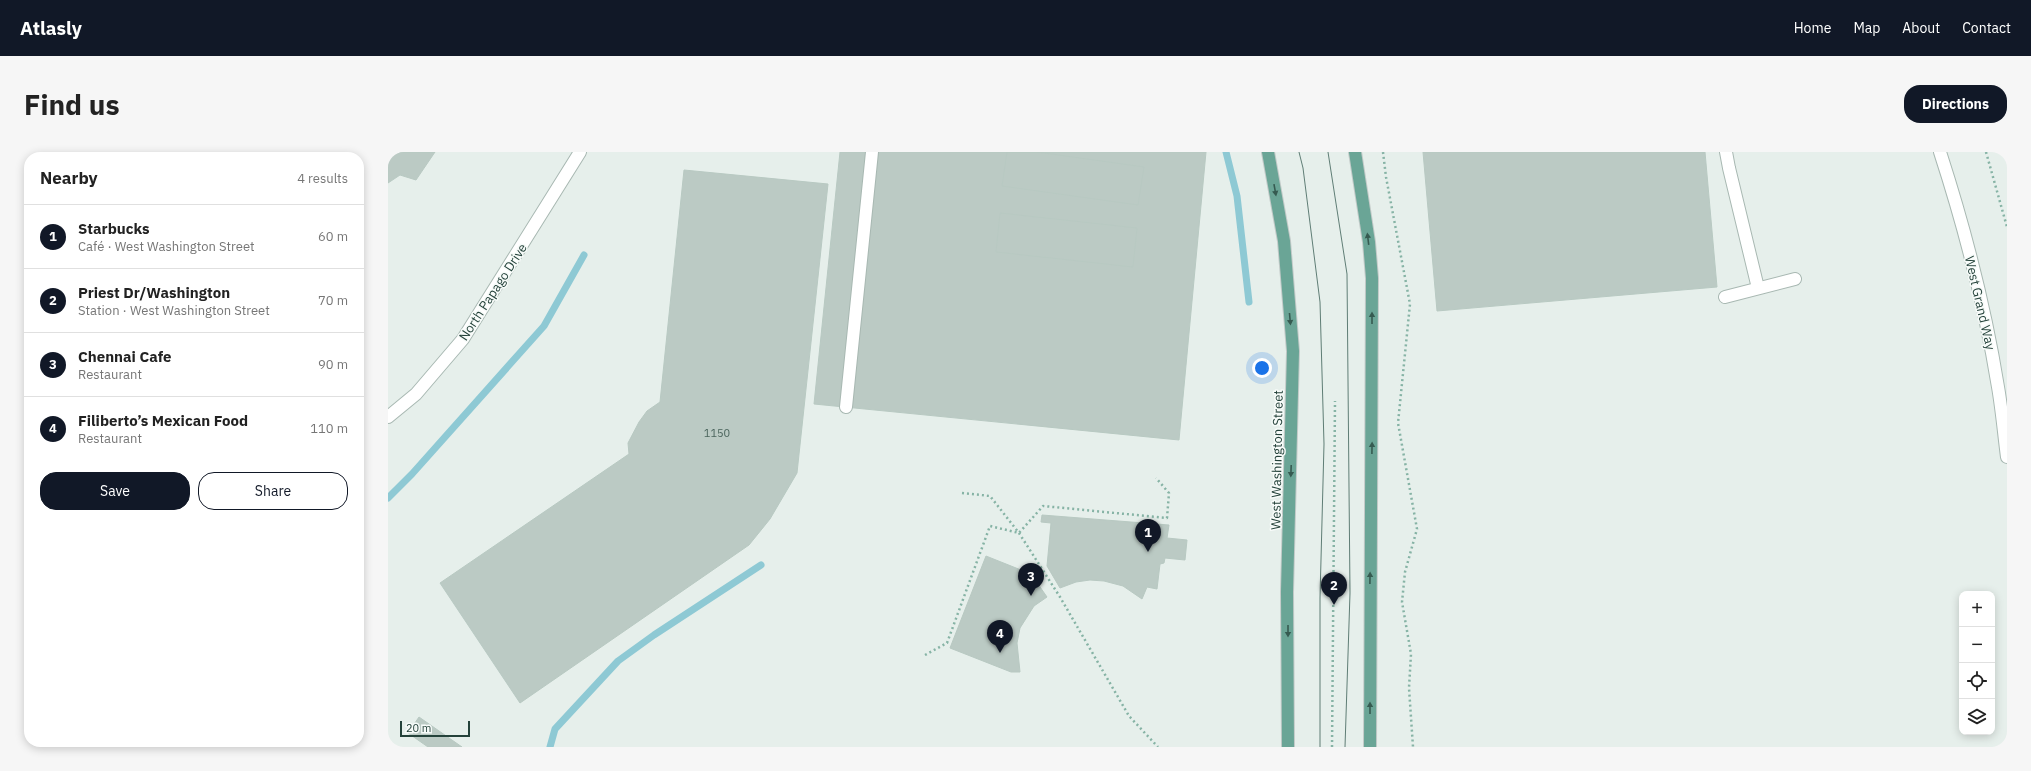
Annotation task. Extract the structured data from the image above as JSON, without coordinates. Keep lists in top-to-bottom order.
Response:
{
  "streets": {
    "main road": ["West Washington Street"],
    "street": ["North Papago Drive", "West Grand Way"]
  },
  "house_numbers": ["1150"],
  "scale_bar": "20 m",
  "page": {
    "header": "Atlasly",
    "nav": [
      "Home",
      "Map",
      "About",
      "Contact"
    ],
    "buttons": [
      "Directions",
      ["Save", "Share"]
    ],
    "title": "Find us",
    "heading": ["Nearby", "4 results"],
    "list": [
      {
        "mark": "1",
        "name": "Starbucks",
        "note": "Café · West Washington Street",
        "value": "60 m"
      },
      {
        "mark": "2",
        "name": "Priest Dr/Washington",
        "note": "Station · West Washington Street",
        "value": "70 m"
      },
      {
        "mark": "3",
        "name": "Chennai Cafe",
        "note": "Restaurant",
        "value": "90 m"
      },
      {
        "mark": "4",
        "name": "Filiberto’s Mexican Food",
        "note": "Restaurant",
        "value": "110 m"
      }
    ],
    "pins": [
      "1",
      "3",
      "2",
      "4"
    ],
    "map_buttons": ["+", "−"],
    "scale": "20 m"
  }
}
